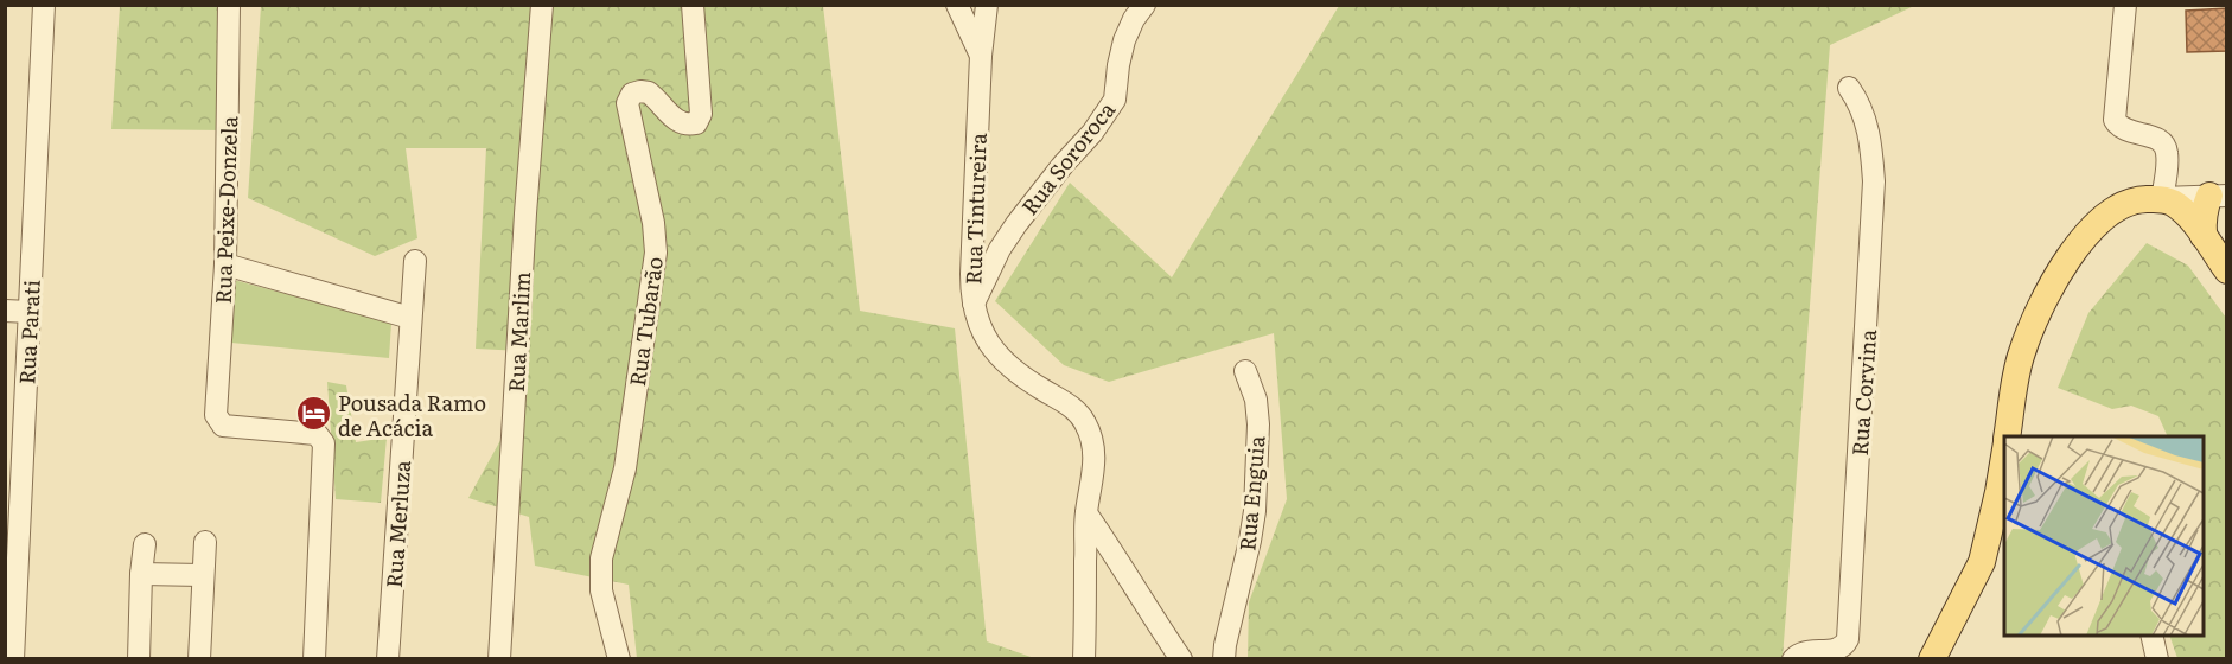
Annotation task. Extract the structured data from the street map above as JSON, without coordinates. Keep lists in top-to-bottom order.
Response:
{
  "streets": {
    "street": [
      "Rua Sororoca",
      "Rua Tintureira",
      "Rua Peixe-Donzela",
      "Rua Tubarão",
      "Rua Parati",
      "Rua Marlim",
      "Rua Corvina",
      "Rua Enguia",
      "Rua Merluza"
    ]
  },
  "crossings": [
    ["Rua Sororoca", "Rua Tintureira"]
  ],
  "places": {
    "hotel": ["Pousada Ramo de Acácia"]
  }
}
